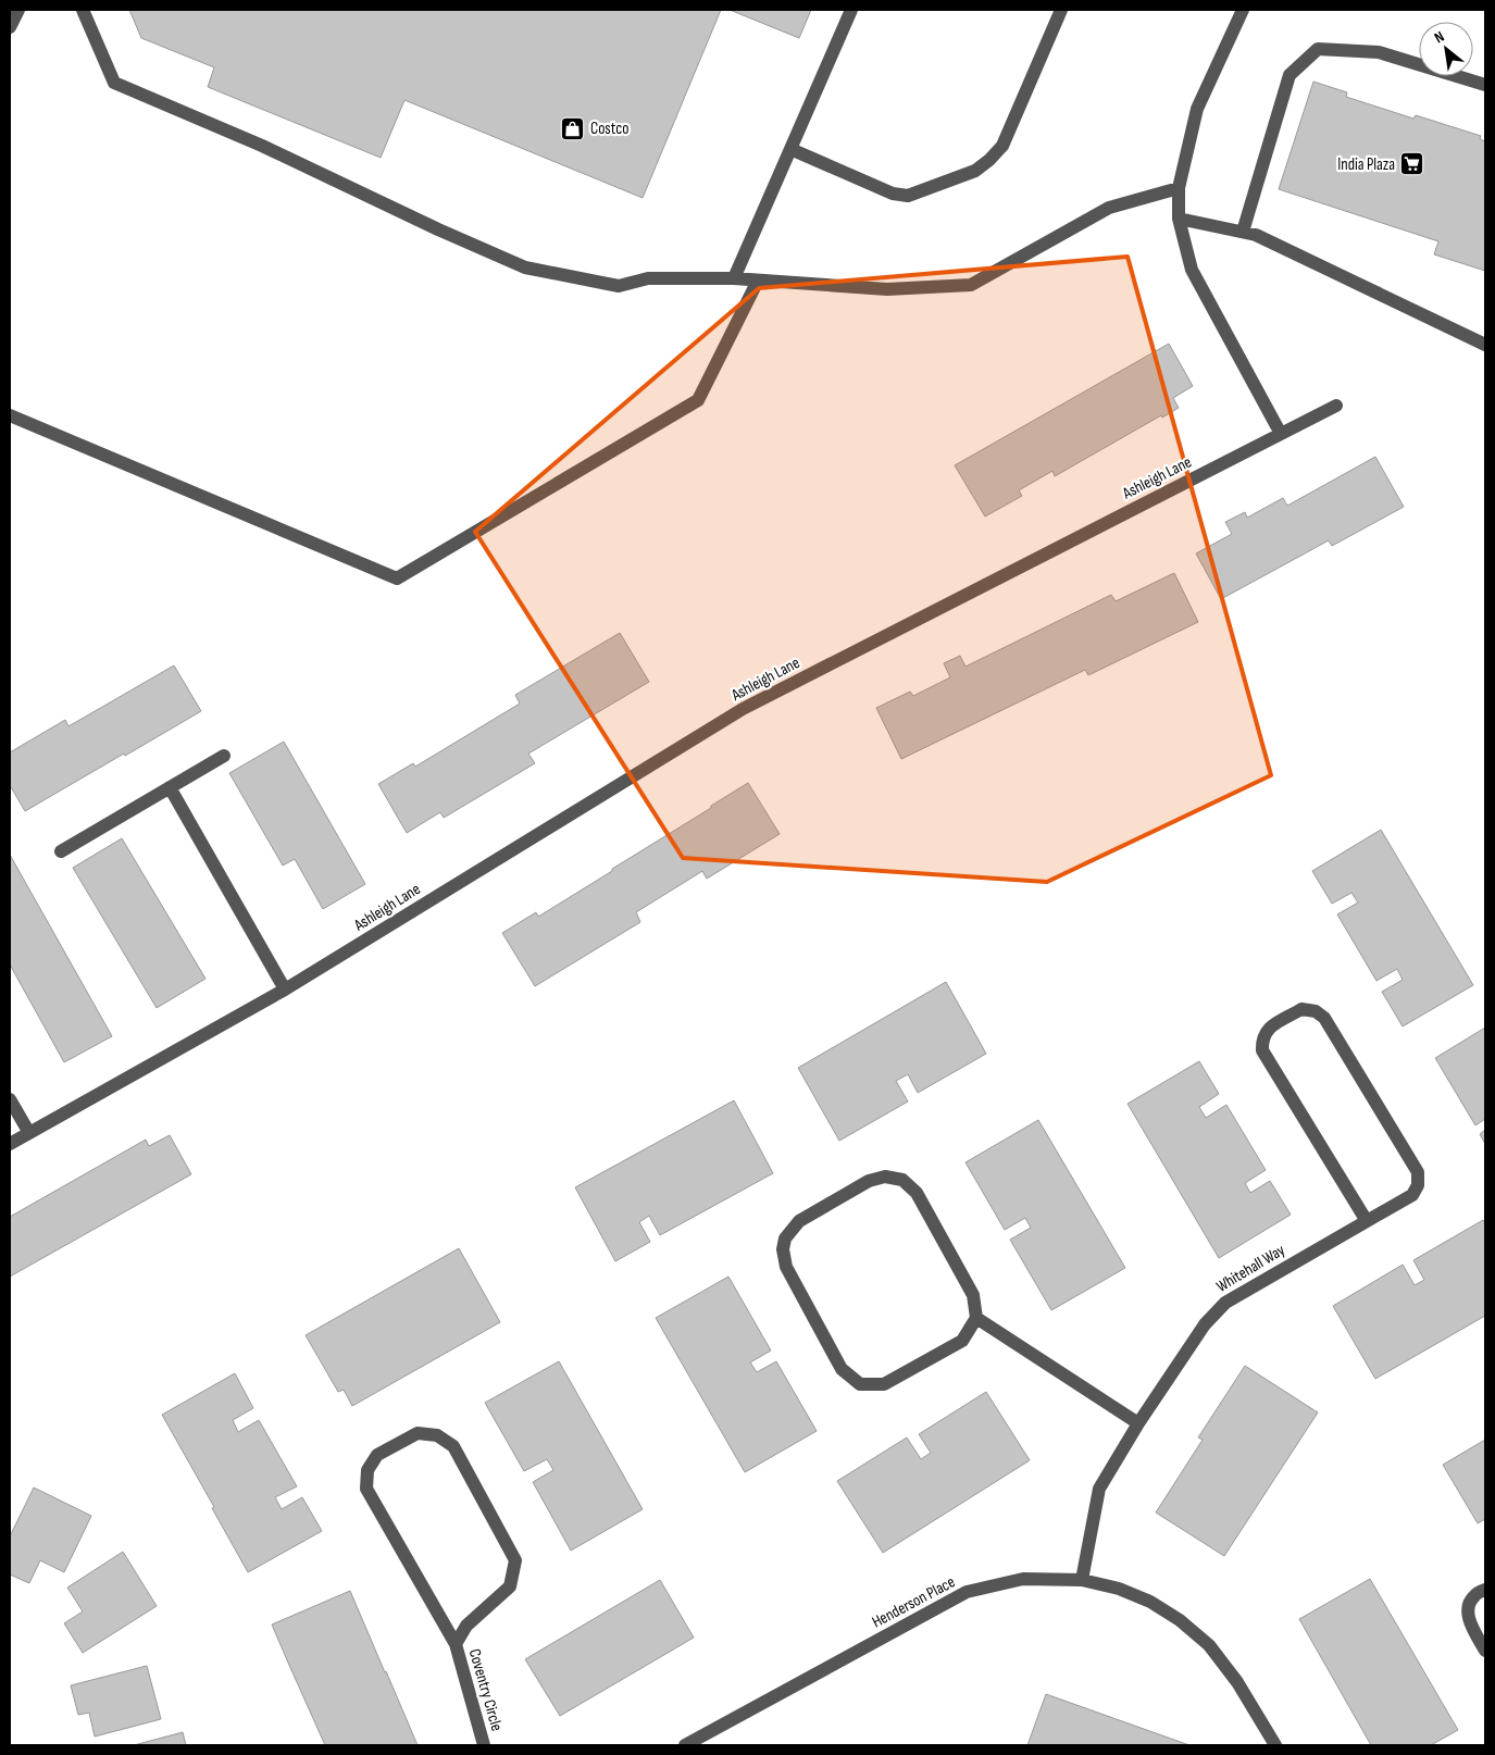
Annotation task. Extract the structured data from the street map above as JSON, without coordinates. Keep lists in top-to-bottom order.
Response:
{
  "streets": {
    "street": [
      "Ashleigh Lane",
      "Whitehall Way",
      "Henderson Place",
      "Coventry Circle"
    ]
  },
  "crossings": [
    ["Whitehall Way", "Henderson Place"]
  ],
  "places": {
    "shop": ["Costco"],
    "supermarket": ["India Plaza"]
  },
  "north": "top left"
}
